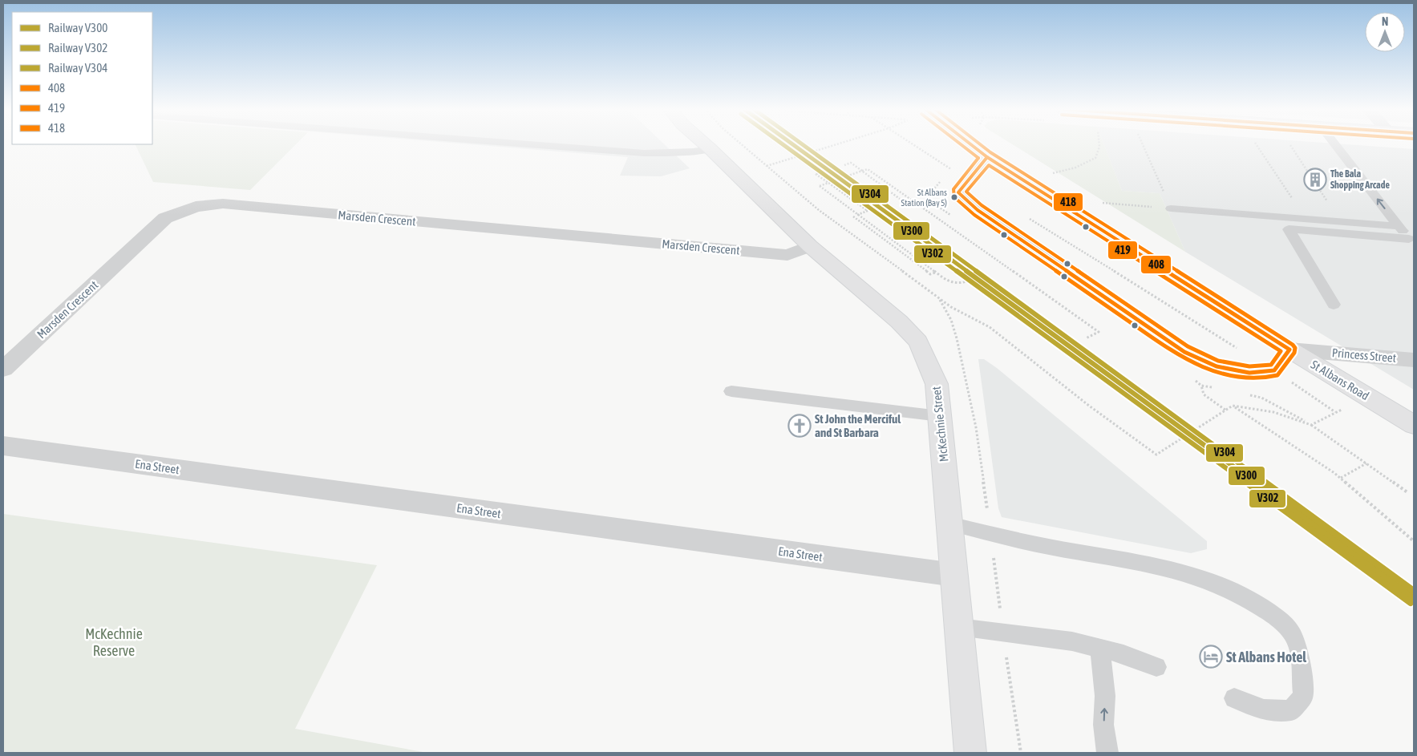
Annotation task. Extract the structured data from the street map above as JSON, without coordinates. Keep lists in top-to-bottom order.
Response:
{
  "streets": {
    "main road": ["St Albans Road", "McKechnie Street"],
    "street": ["Marsden Crescent", "Princess Street", "Ena Street"]
  },
  "crossings": [
    ["Marsden Crescent", "McKechnie Street"],
    ["Princess Street", "St Albans Road"],
    ["McKechnie Street", "Ena Street"]
  ],
  "parks": ["McKechnie Reserve"],
  "places": {
    "building": ["The Bala Shopping Arcade"],
    "other": ["St Albans Station (Bay 5)"],
    "church": ["St John the Merciful and St Barbara"],
    "hotel": ["St Albans Hotel"]
  },
  "lines": [
    "rail line V300",
    "rail line V302",
    "rail line V304",
    "transit line 408",
    "transit line 419",
    "transit line 418"
  ],
  "legend": [
    "Railway V300",
    "Railway V302",
    "Railway V304",
    "408",
    "419",
    "418"
  ],
  "north": "top"
}
